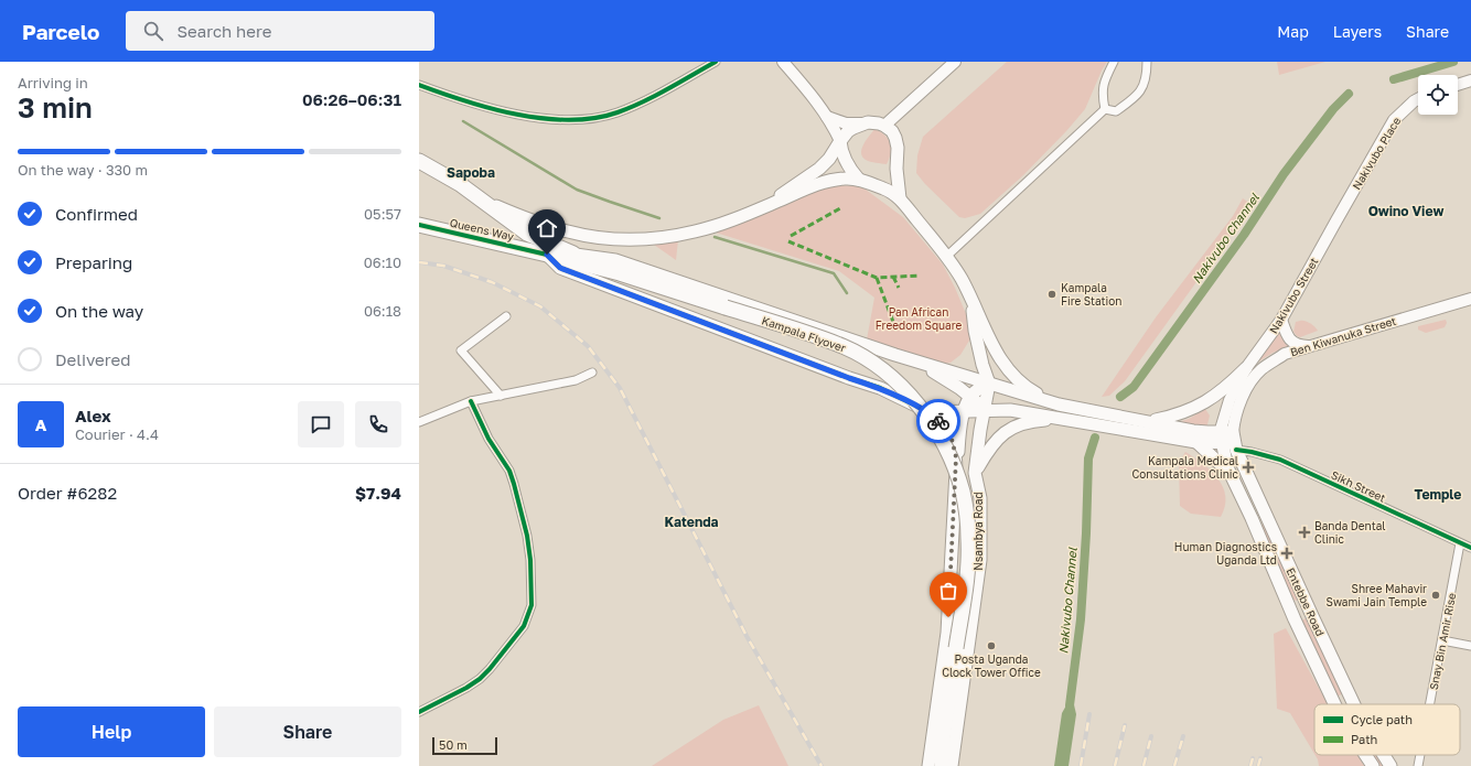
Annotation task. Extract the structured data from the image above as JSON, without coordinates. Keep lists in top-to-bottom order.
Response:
{
  "streets": {
    "highway": ["Queens Way", "Kampala Flyover"],
    "main road": [
      "Nakivubo Place",
      "Nakivubo Street",
      "Ben Kiwanuka Street",
      "Nsambya Road",
      "Entebbe Road"
    ],
    "street": ["Sikh Street", "Snay Bin Amir Rise"]
  },
  "crossings": [
    ["Nakivubo Place", "Nakivubo Street"],
    ["Queens Way", "Nsambya Road"],
    ["Nakivubo Street", "Entebbe Road"],
    ["Ben Kiwanuka Street", "Sikh Street"],
    ["Ben Kiwanuka Street", "Entebbe Road"],
    ["Sikh Street", "Entebbe Road"],
    ["Sikh Street", "Snay Bin Amir Rise"]
  ],
  "districts": [
    "Sapoba",
    "Owino View",
    "Temple",
    "Katenda"
  ],
  "water": ["Nakivubo Channel"],
  "parks": ["Pan African Freedom Square"],
  "places": {
    "other": ["Kampala Fire Station", "Shree Mahavir Swami Jain Temple", "Posta Uganda Clock Tower Office"],
    "health": ["Kampala Medical Consultations Clinic", "Banda Dental Clinic", "Human Diagnostics Uganda Ltd"]
  },
  "legend": ["Cycle path", "Path"],
  "scale_bar": "50 m",
  "page": {
    "header": "Parcelo",
    "search": "Search here",
    "nav": ["Map", "Layers", "Share"],
    "heading": ["3 min", "Arriving in", "06:26–06:31"],
    "panel": [
      "Alex",
      "Courier · 4.4",
      "Order #6282",
      "$7.94"
    ],
    "bar": "On the way · 330 m",
    "list": [
      ["Confirmed", "05:57"],
      ["Preparing", "06:10"],
      ["On the way", "06:18"],
      "Delivered"
    ],
    "round": "A",
    "buttons": ["Help", "Share"],
    "scale": "50 m"
  }
}
